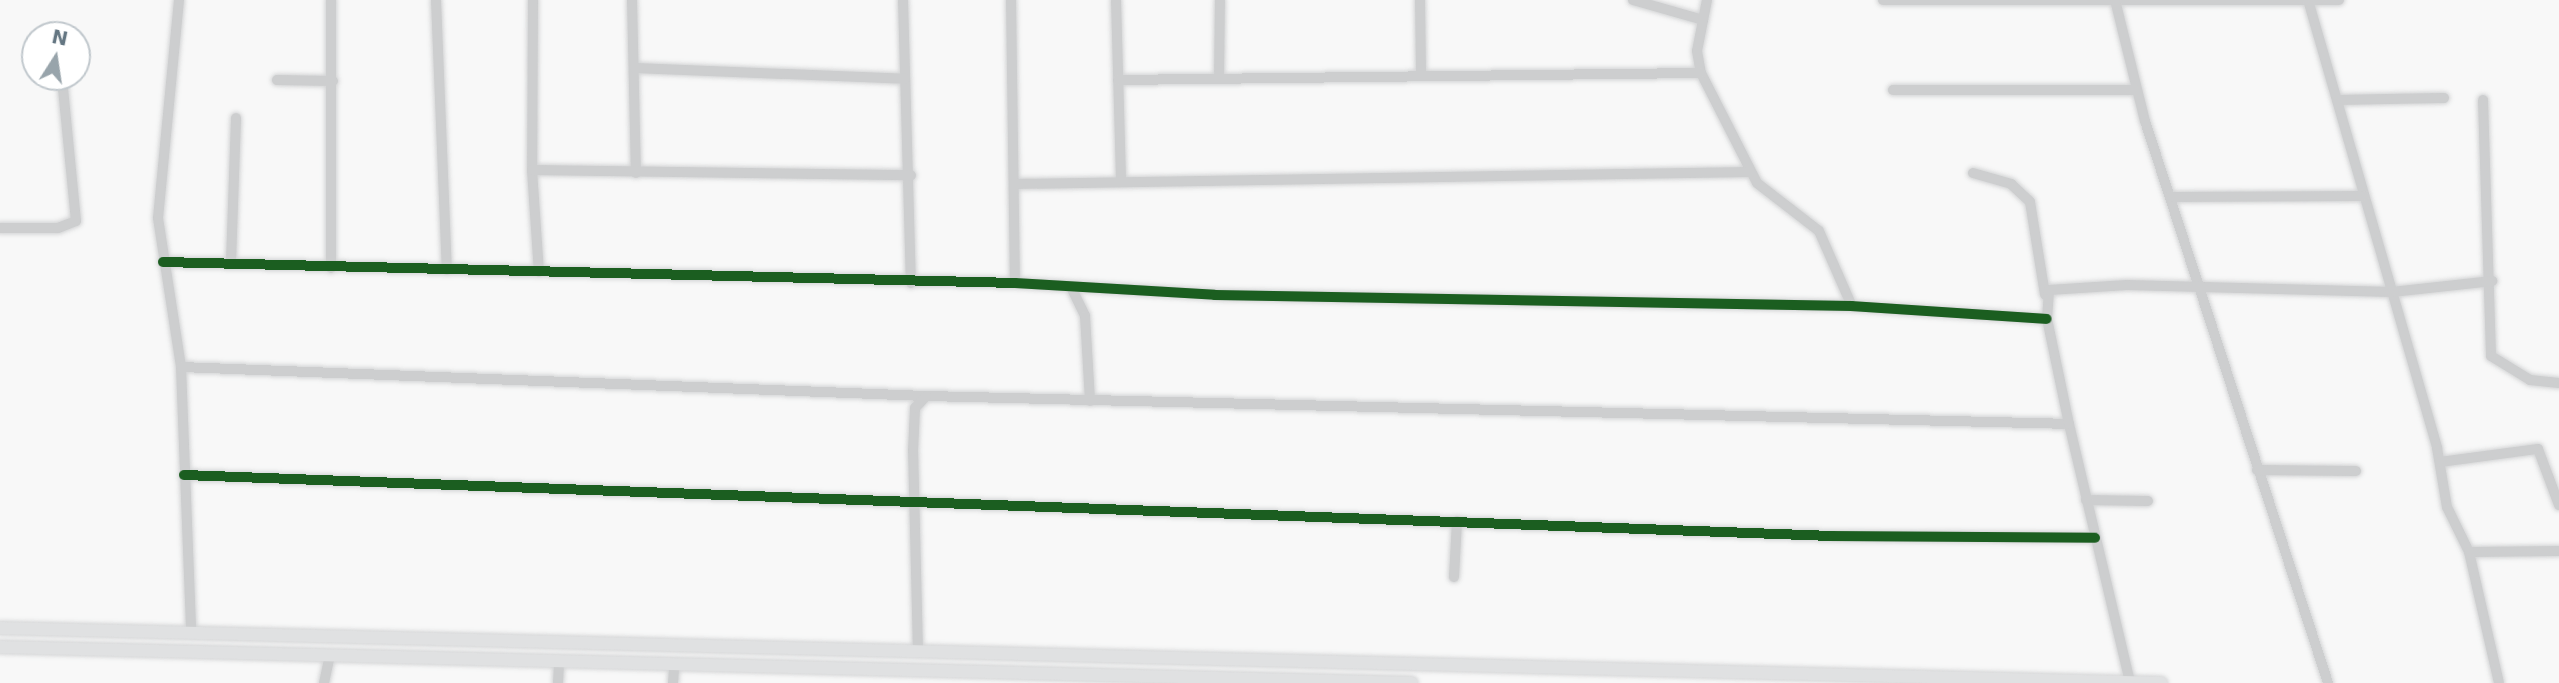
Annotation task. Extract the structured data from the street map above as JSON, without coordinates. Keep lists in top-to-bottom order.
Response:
{
  "north": "top"
}
